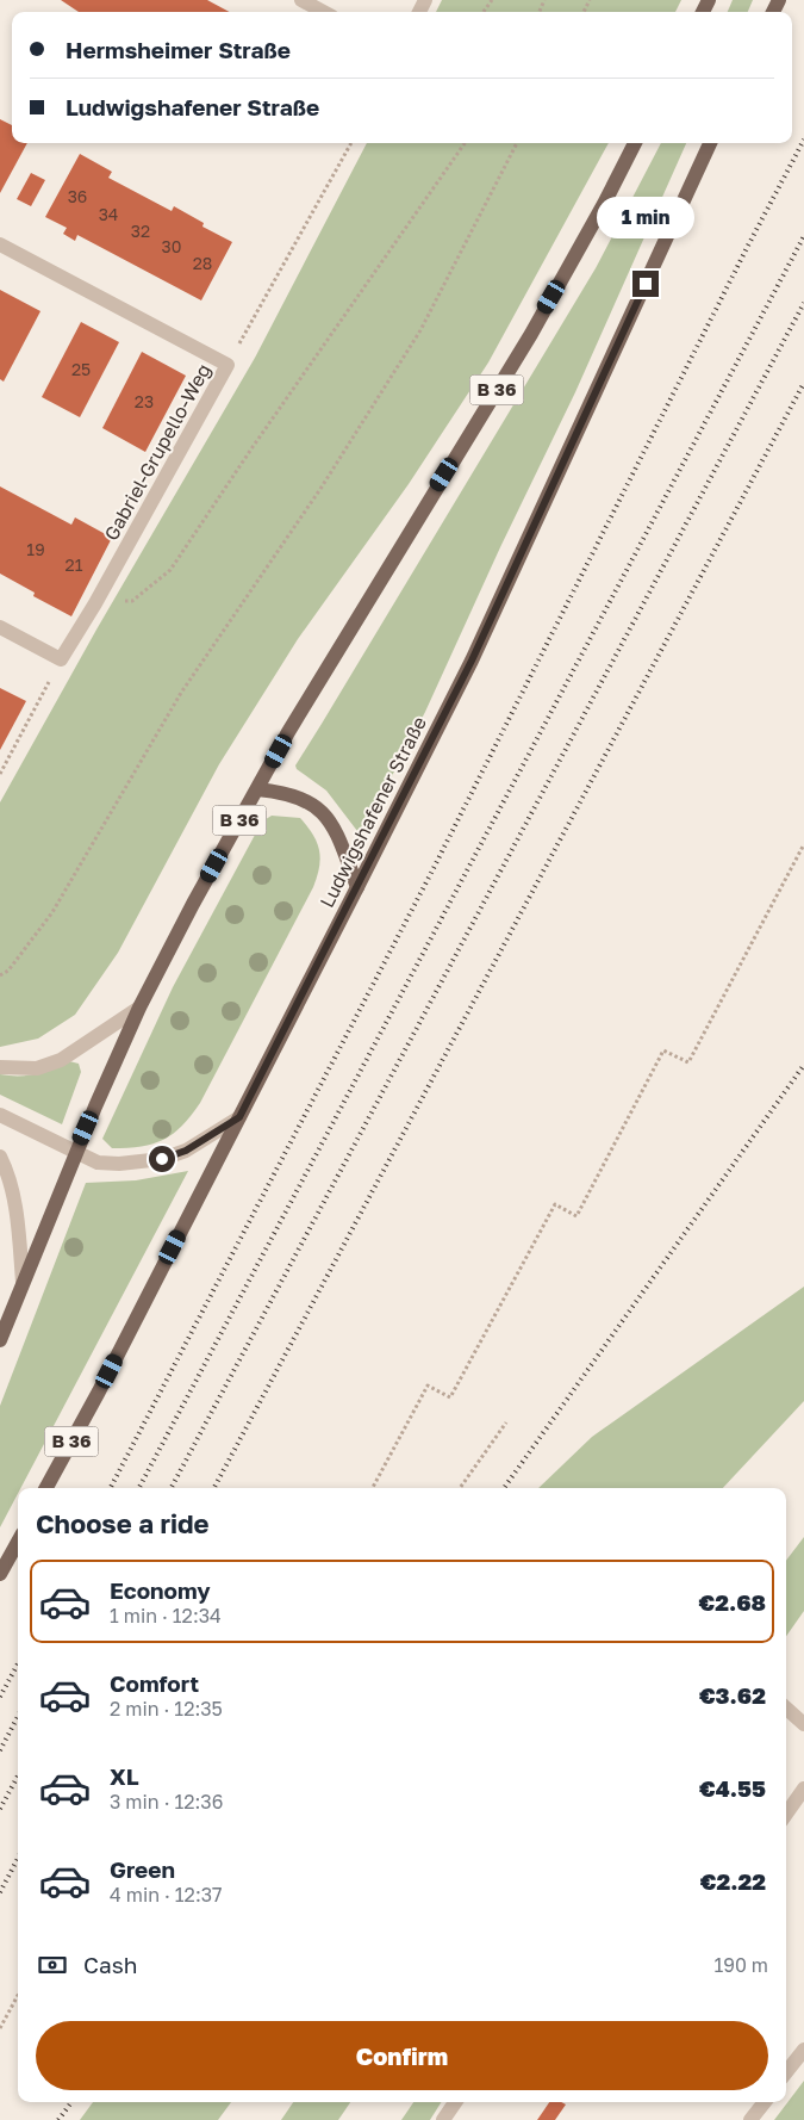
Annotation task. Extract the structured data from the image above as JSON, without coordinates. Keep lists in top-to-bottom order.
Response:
{
  "streets": {
    "main road": ["B 36", "Ludwigshafener Straße"],
    "street": ["Gabriel-Grupello-Weg"]
  },
  "house_numbers": [
    "36",
    "34",
    "32",
    "30",
    "28",
    "25",
    "23",
    "19",
    "21"
  ],
  "page": {
    "banner": ["Hermsheimer Straße", "Ludwigshafener Straße"],
    "bubble": "1 min",
    "heading": "Choose a ride",
    "list": [
      {
        "name": "Economy",
        "note": "1 min · 12:34",
        "value": "€2.68"
      },
      {
        "name": "Comfort",
        "note": "2 min · 12:35",
        "value": "€3.62"
      },
      {
        "name": "XL",
        "note": "3 min · 12:36",
        "value": "€4.55"
      },
      {
        "name": "Green",
        "note": "4 min · 12:37",
        "value": "€2.22"
      }
    ],
    "pay": ["Cash", "190 m"],
    "buttons": "Confirm"
  }
}
